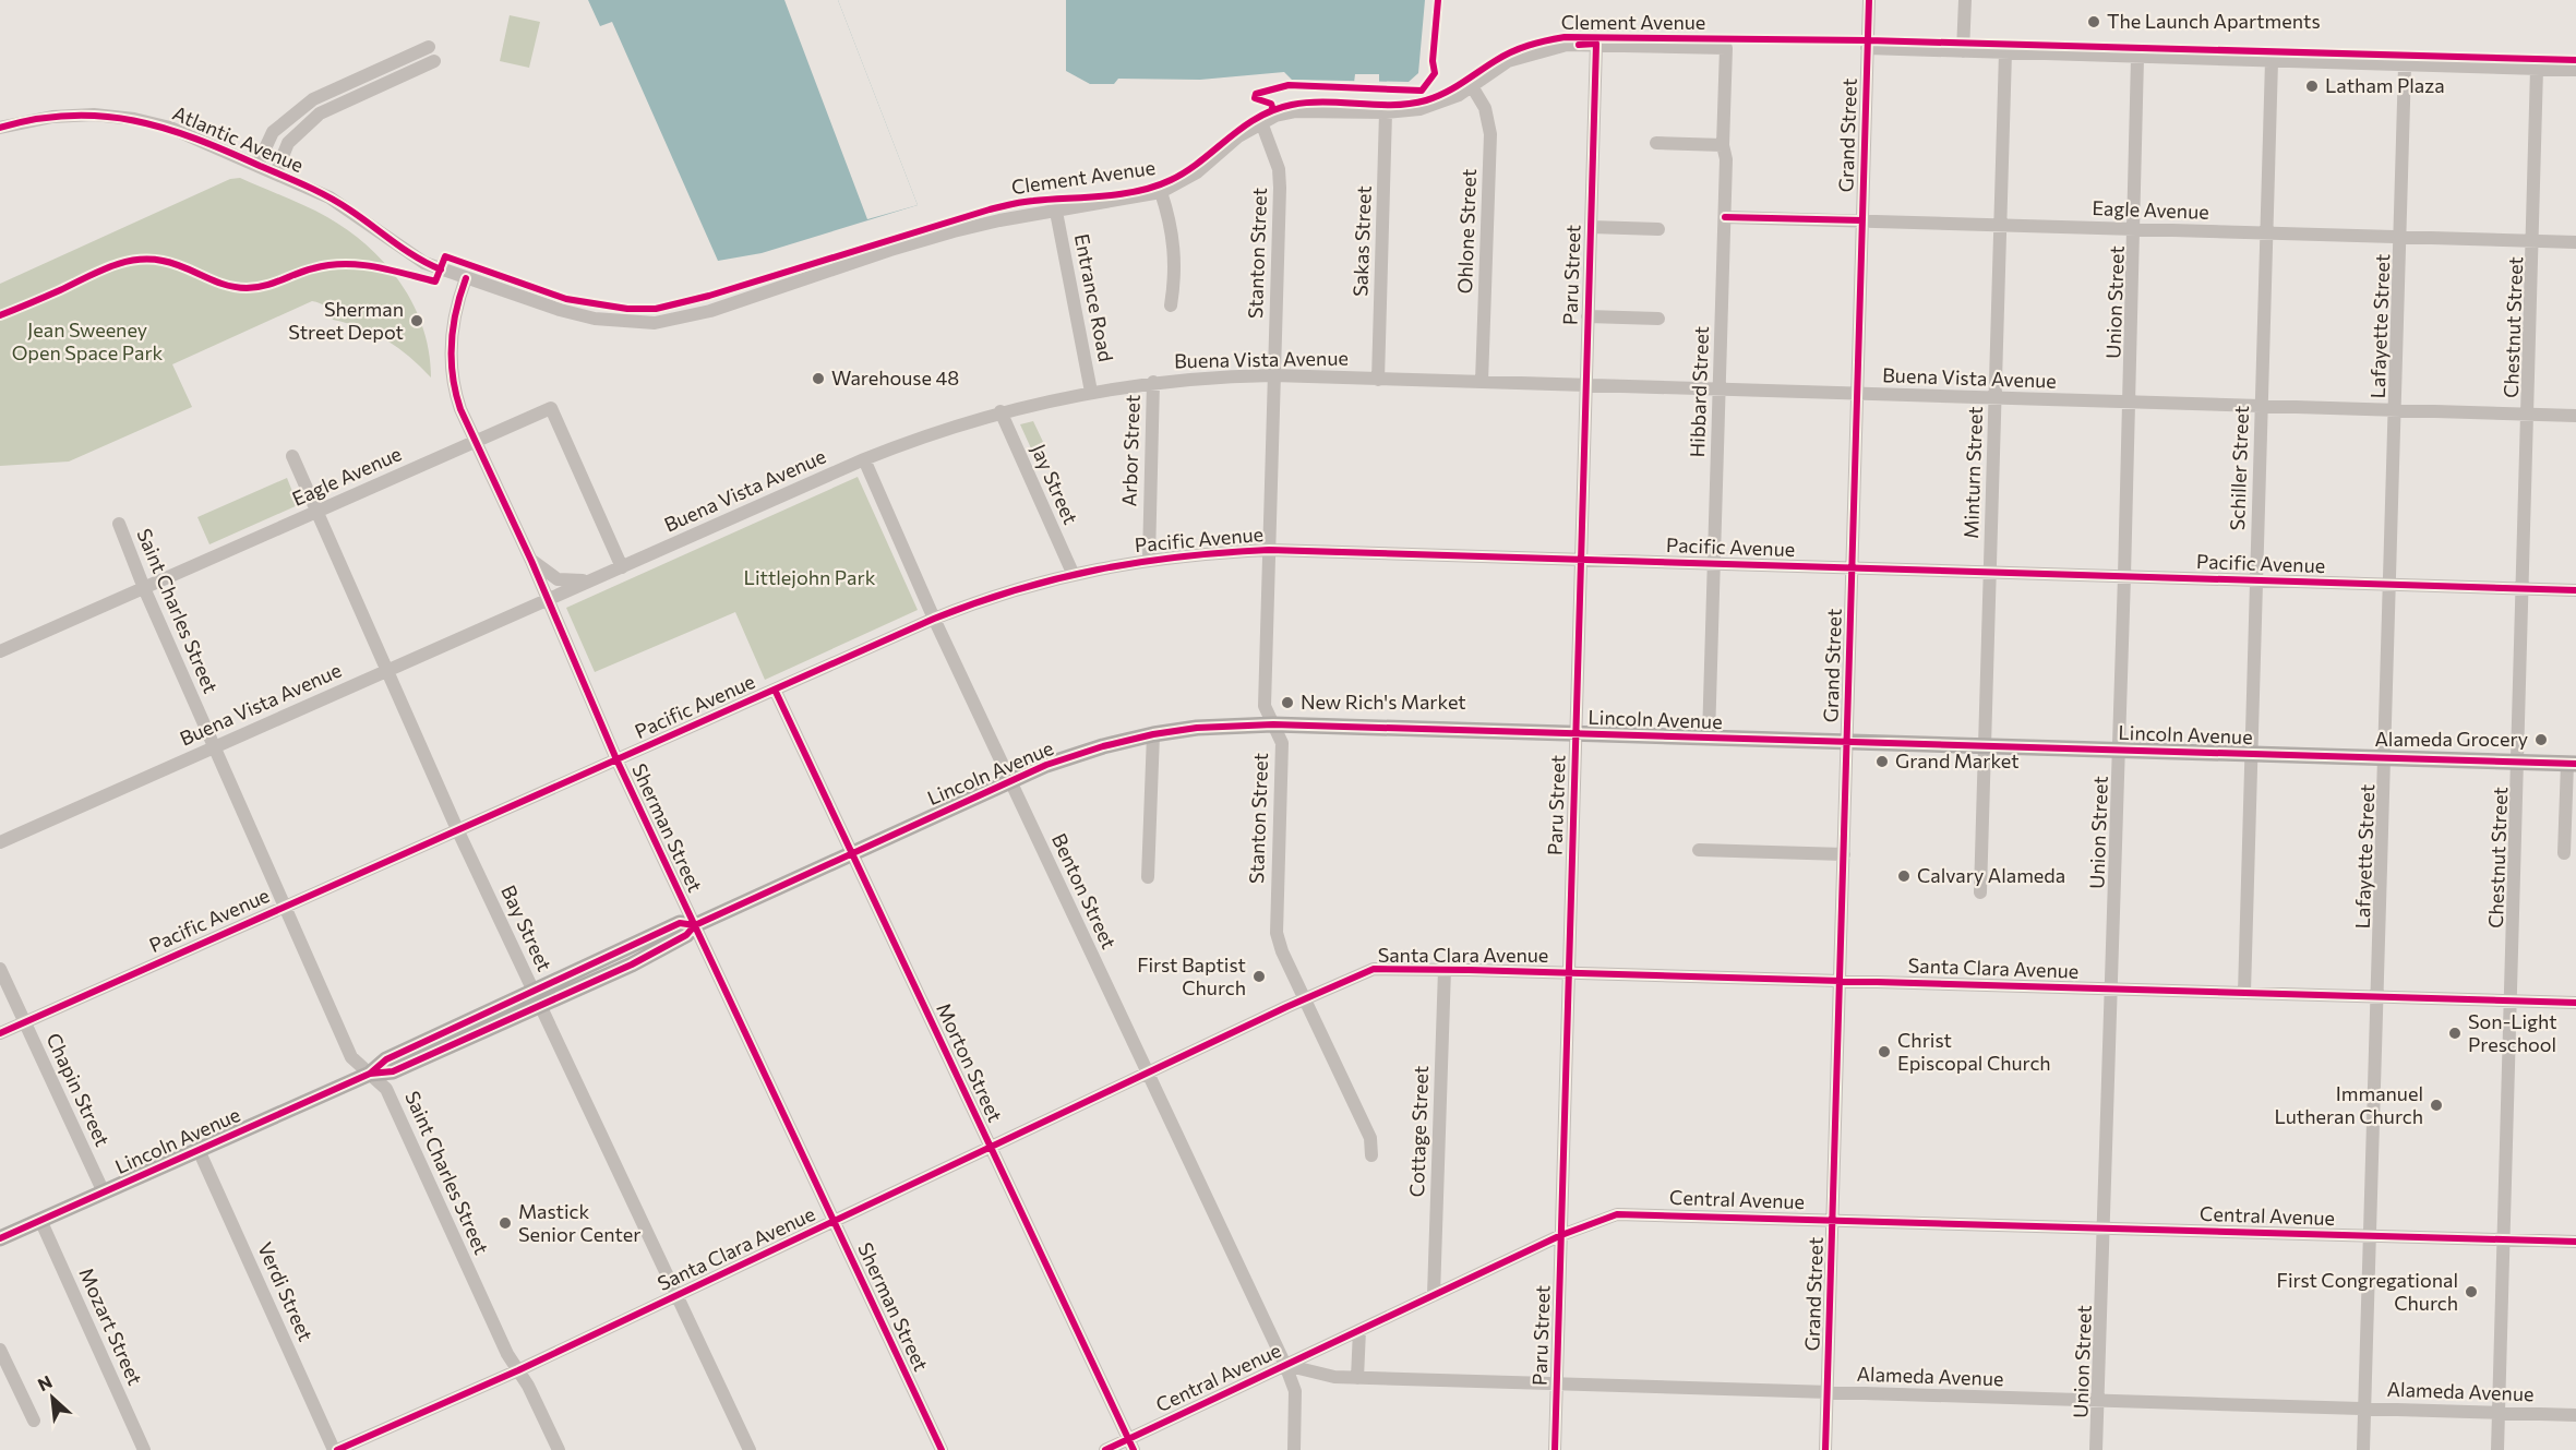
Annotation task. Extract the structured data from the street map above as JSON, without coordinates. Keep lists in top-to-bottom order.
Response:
{
  "streets": {
    "main road": ["Lincoln Avenue"],
    "street": [
      "Grand Street",
      "Atlantic Avenue",
      "Eagle Avenue",
      "Ohlone Street",
      "Sakas Street",
      "Stanton Street",
      "Paru Street",
      "Entrance Road",
      "Union Street",
      "Lafayette Street",
      "Chestnut Street",
      "Buena Vista Avenue",
      "Hibbard Street",
      "Arbor Street",
      "Schiller Street",
      "Minturn Street",
      "Jay Street",
      "Pacific Avenue",
      "Saint Charles Street",
      "Sherman Street",
      "Benton Street",
      "Bay Street",
      "Santa Clara Avenue",
      "Morton Street",
      "Chapin Street",
      "Cottage Street",
      "Central Avenue",
      "Verdi Street",
      "Mozart Street",
      "Alameda Avenue"
    ],
    "cycle path": ["Clement Avenue"]
  },
  "crossings": [
    ["Grand Street", "Eagle Avenue"],
    ["Grand Street", "Buena Vista Avenue"],
    ["Grand Street", "Pacific Avenue"],
    ["Grand Street", "Lincoln Avenue"],
    ["Grand Street", "Santa Clara Avenue"],
    ["Grand Street", "Central Avenue"],
    ["Grand Street", "Alameda Avenue"],
    ["Atlantic Avenue", "Ohlone Street"],
    ["Atlantic Avenue", "Sakas Street"],
    ["Atlantic Avenue", "Stanton Street"],
    ["Atlantic Avenue", "Paru Street"],
    ["Atlantic Avenue", "Entrance Road"],
    ["Atlantic Avenue", "Hibbard Street"],
    ["Atlantic Avenue", "Sherman Street"],
    ["Eagle Avenue", "Union Street"],
    ["Eagle Avenue", "Lafayette Street"],
    ["Eagle Avenue", "Chestnut Street"],
    ["Eagle Avenue", "Buena Vista Avenue"],
    ["Eagle Avenue", "Hibbard Street"],
    ["Eagle Avenue", "Schiller Street"],
    ["Eagle Avenue", "Minturn Street"],
    ["Eagle Avenue", "Saint Charles Street"],
    ["Eagle Avenue", "Sherman Street"],
    ["Eagle Avenue", "Bay Street"],
    ["Ohlone Street", "Buena Vista Avenue"],
    ["Sakas Street", "Buena Vista Avenue"],
    ["Stanton Street", "Buena Vista Avenue"],
    ["Stanton Street", "Pacific Avenue"],
    ["Stanton Street", "Lincoln Avenue"],
    ["Stanton Street", "Santa Clara Avenue"],
    ["Paru Street", "Buena Vista Avenue"],
    ["Paru Street", "Pacific Avenue"],
    ["Paru Street", "Lincoln Avenue"],
    ["Paru Street", "Santa Clara Avenue"],
    ["Paru Street", "Central Avenue"],
    ["Paru Street", "Alameda Avenue"],
    ["Entrance Road", "Buena Vista Avenue"],
    ["Union Street", "Buena Vista Avenue"],
    ["Union Street", "Pacific Avenue"],
    ["Union Street", "Lincoln Avenue"],
    ["Union Street", "Santa Clara Avenue"],
    ["Union Street", "Central Avenue"],
    ["Union Street", "Alameda Avenue"],
    ["Lafayette Street", "Buena Vista Avenue"],
    ["Lafayette Street", "Pacific Avenue"],
    ["Lafayette Street", "Lincoln Avenue"],
    ["Lafayette Street", "Santa Clara Avenue"],
    ["Lafayette Street", "Central Avenue"],
    ["Lafayette Street", "Alameda Avenue"],
    ["Chestnut Street", "Buena Vista Avenue"],
    ["Chestnut Street", "Pacific Avenue"],
    ["Chestnut Street", "Lincoln Avenue"],
    ["Chestnut Street", "Santa Clara Avenue"],
    ["Chestnut Street", "Central Avenue"],
    ["Chestnut Street", "Alameda Avenue"],
    ["Buena Vista Avenue", "Hibbard Street"],
    ["Buena Vista Avenue", "Arbor Street"],
    ["Buena Vista Avenue", "Schiller Street"],
    ["Buena Vista Avenue", "Minturn Street"],
    ["Buena Vista Avenue", "Jay Street"],
    ["Buena Vista Avenue", "Saint Charles Street"],
    ["Buena Vista Avenue", "Sherman Street"],
    ["Buena Vista Avenue", "Benton Street"],
    ["Buena Vista Avenue", "Bay Street"],
    ["Hibbard Street", "Pacific Avenue"],
    ["Hibbard Street", "Lincoln Avenue"],
    ["Arbor Street", "Pacific Avenue"],
    ["Schiller Street", "Pacific Avenue"],
    ["Schiller Street", "Lincoln Avenue"],
    ["Schiller Street", "Santa Clara Avenue"],
    ["Minturn Street", "Pacific Avenue"],
    ["Minturn Street", "Lincoln Avenue"],
    ["Jay Street", "Pacific Avenue"],
    ["Pacific Avenue", "Saint Charles Street"],
    ["Pacific Avenue", "Sherman Street"],
    ["Pacific Avenue", "Benton Street"],
    ["Pacific Avenue", "Bay Street"],
    ["Pacific Avenue", "Morton Street"],
    ["Pacific Avenue", "Chapin Street"],
    ["Saint Charles Street", "Lincoln Avenue"],
    ["Saint Charles Street", "Santa Clara Avenue"],
    ["Lincoln Avenue", "Sherman Street"],
    ["Lincoln Avenue", "Benton Street"],
    ["Lincoln Avenue", "Bay Street"],
    ["Lincoln Avenue", "Morton Street"],
    ["Lincoln Avenue", "Chapin Street"],
    ["Lincoln Avenue", "Verdi Street"],
    ["Lincoln Avenue", "Mozart Street"],
    ["Sherman Street", "Santa Clara Avenue"],
    ["Benton Street", "Santa Clara Avenue"],
    ["Benton Street", "Central Avenue"],
    ["Benton Street", "Alameda Avenue"],
    ["Bay Street", "Santa Clara Avenue"],
    ["Santa Clara Avenue", "Morton Street"],
    ["Santa Clara Avenue", "Cottage Street"],
    ["Santa Clara Avenue", "Verdi Street"],
    ["Morton Street", "Central Avenue"],
    ["Cottage Street", "Central Avenue"],
    ["Central Avenue", "Alameda Avenue"]
  ],
  "parks": ["Jean Sweeney Open Space Park", "Littlejohn Park"],
  "places": [
    "The Launch Apartments",
    "Latham Plaza",
    "Sherman Street Depot",
    "Warehouse 48",
    "New Rich's Market",
    "Alameda Grocery",
    "Grand Market",
    "Calvary Alameda",
    "First Baptist Church",
    "Son-Light Preschool",
    "Christ Episcopal Church",
    "Immanuel Lutheran Church",
    "Mastick Senior Center",
    "First Congregational Church"
  ],
  "north": "top left"
}
